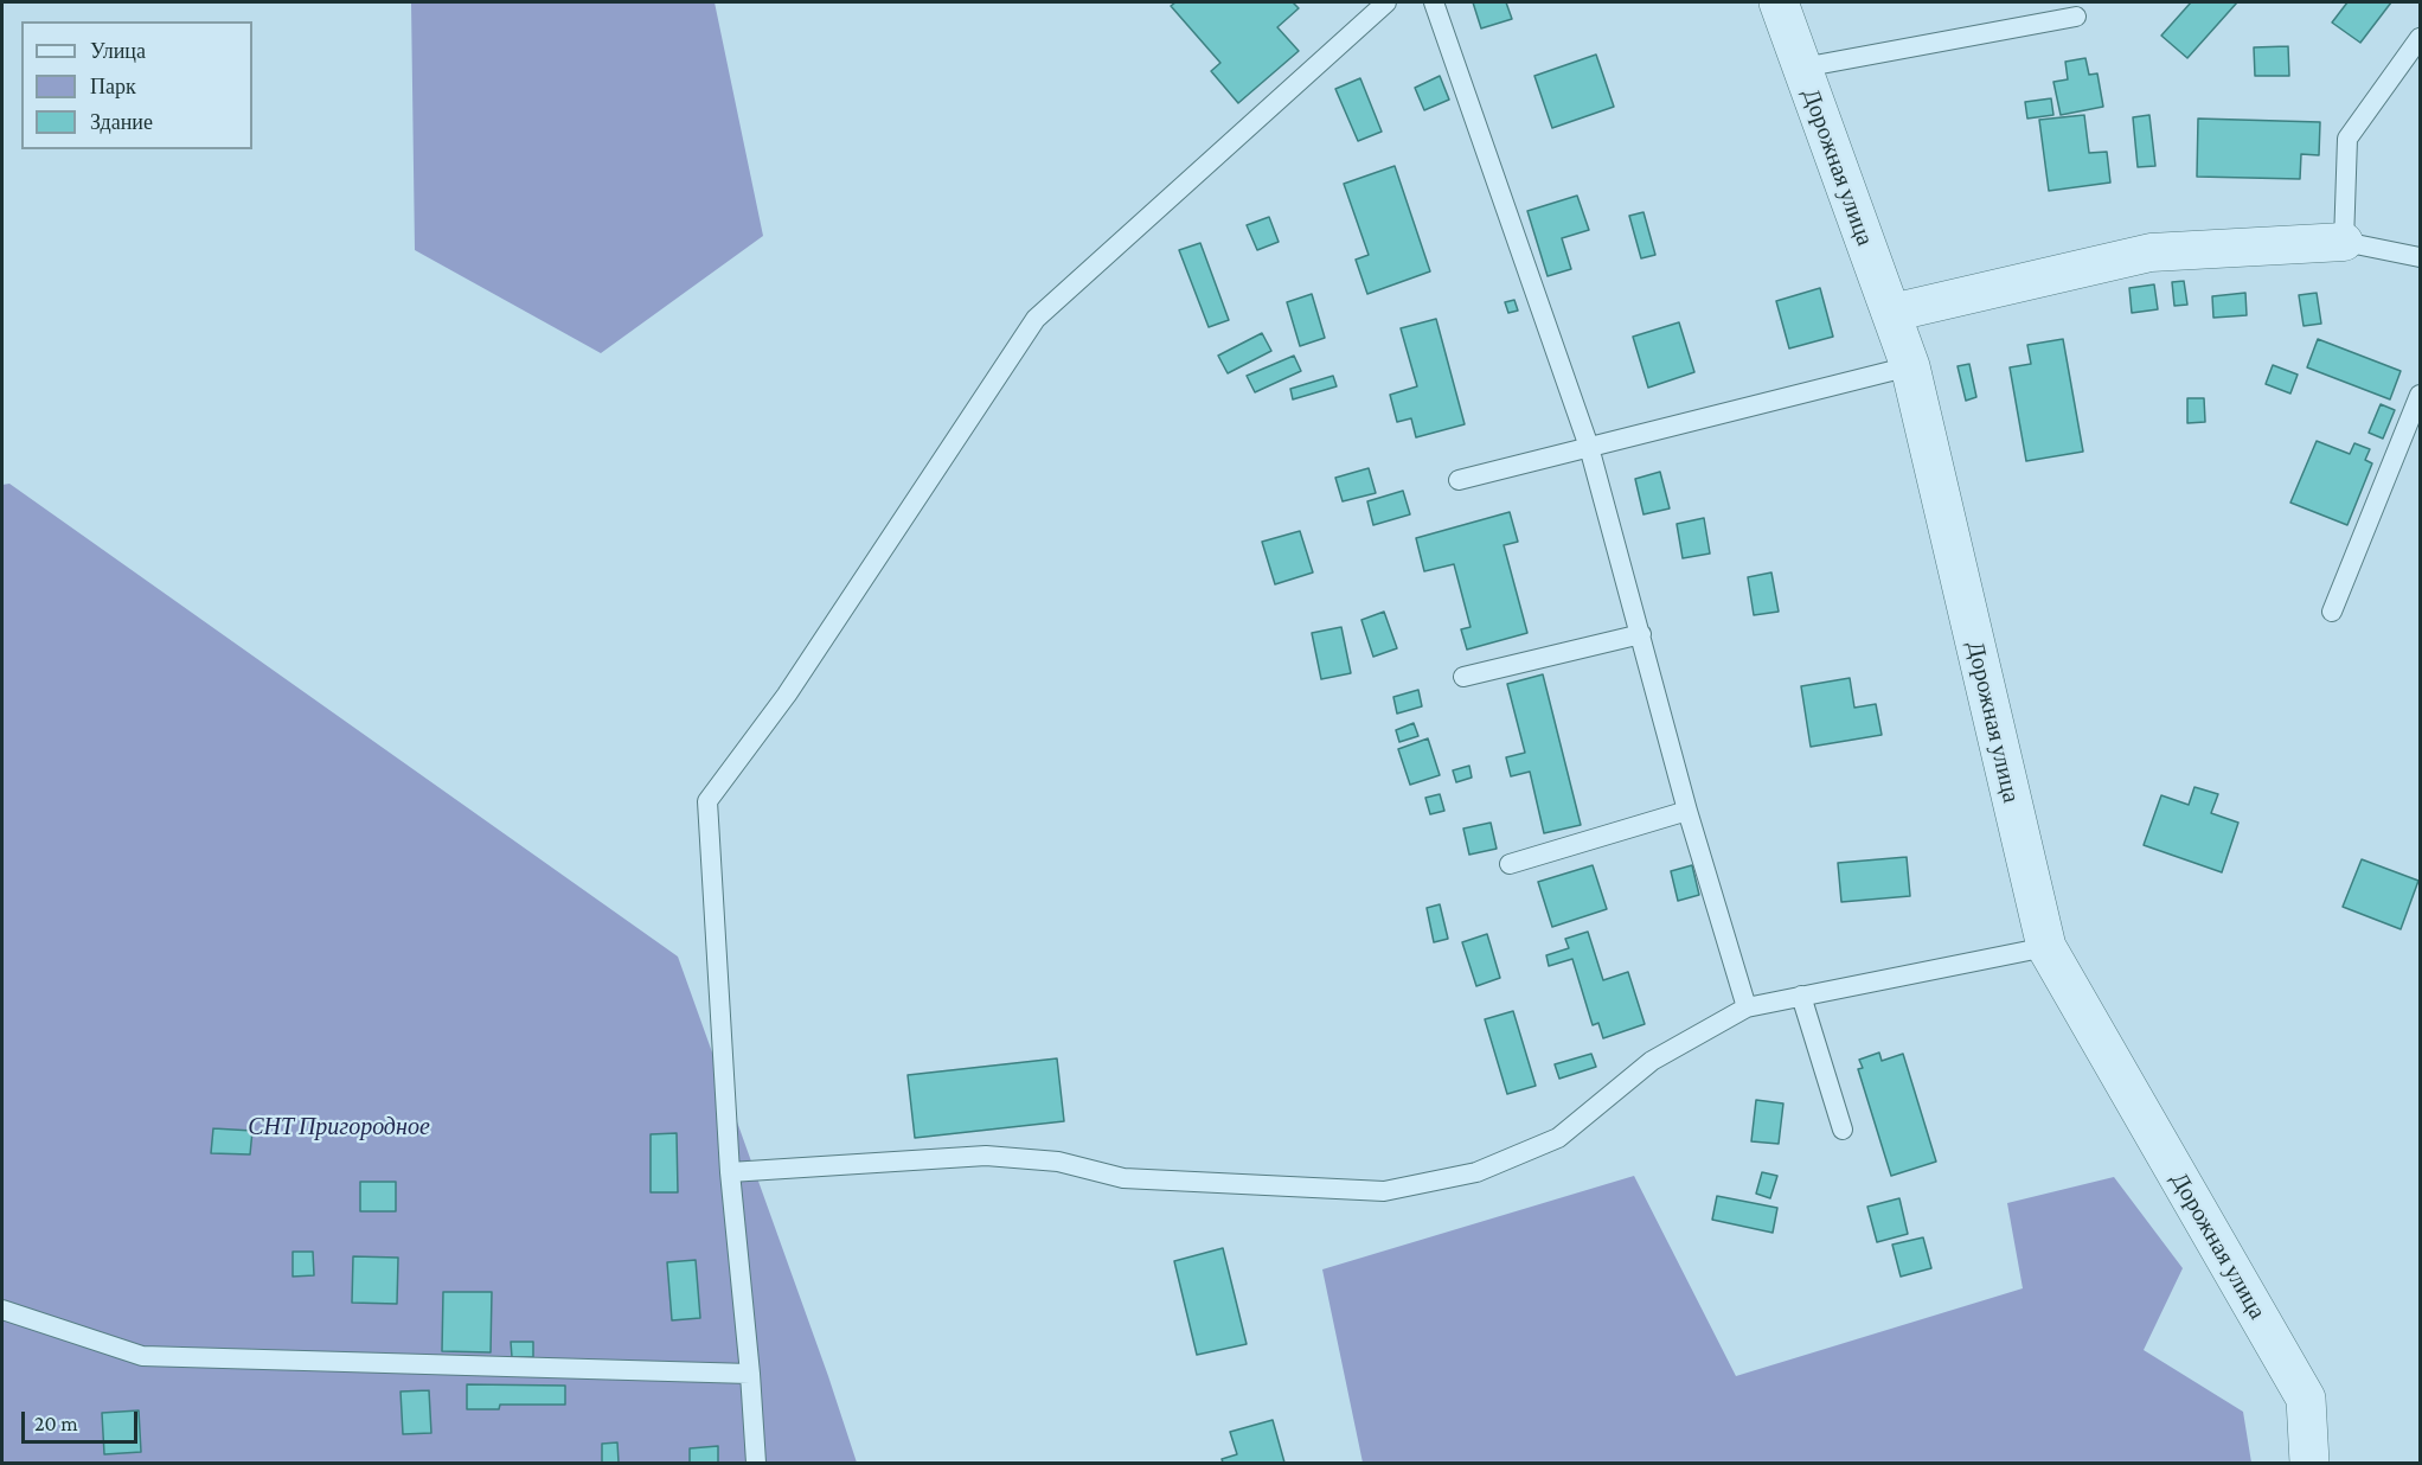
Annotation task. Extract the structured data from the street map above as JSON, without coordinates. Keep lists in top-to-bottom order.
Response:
{
  "streets": {
    "street": ["Дорожная улица"]
  },
  "parks": ["СНТ Пригородное"],
  "legend": ["Улица", "Парк", "Здание"],
  "scale_bar": "20 m"
}
